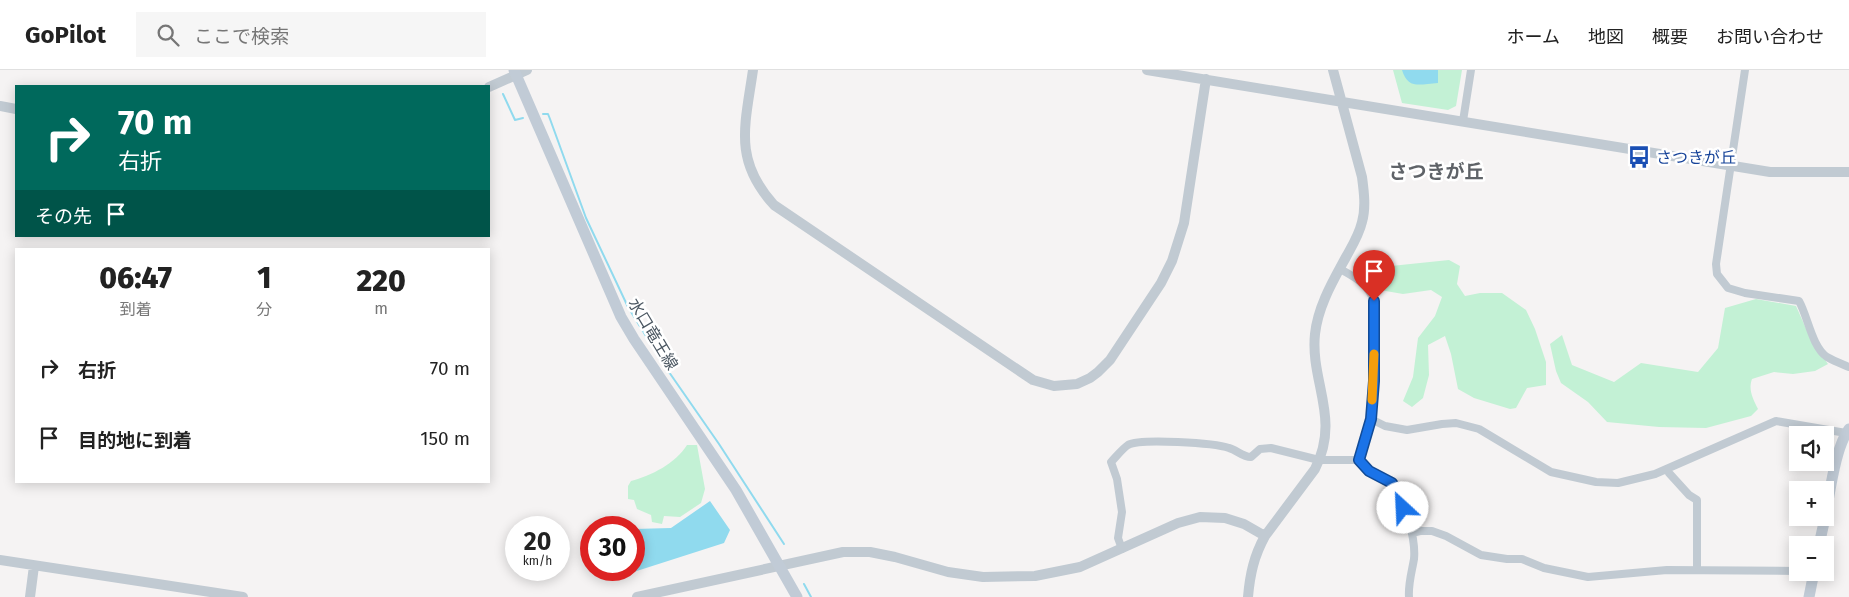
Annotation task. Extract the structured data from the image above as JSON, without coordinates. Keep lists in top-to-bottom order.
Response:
{
  "streets": {
    "main road": ["水口竜王線"]
  },
  "districts": ["さつきが丘"],
  "places": {
    "bus stop": ["さつきが丘"]
  },
  "page": {
    "header": "GoPilot",
    "search": "ここで検索",
    "nav": [
      "ホーム",
      "地図",
      "概要",
      "お問い合わせ"
    ],
    "turn": ["70 m", "右折"],
    "then": "その先",
    "eta": [
      "06:47",
      "到着",
      "1",
      "分",
      "220",
      "m"
    ],
    "list": [
      {
        "name": "右折",
        "value": "70 m"
      },
      {
        "name": "目的地に到着",
        "value": "150 m"
      }
    ],
    "map_buttons": ["+", "−"],
    "speed": "20 km/h",
    "limit": "30"
  }
}
